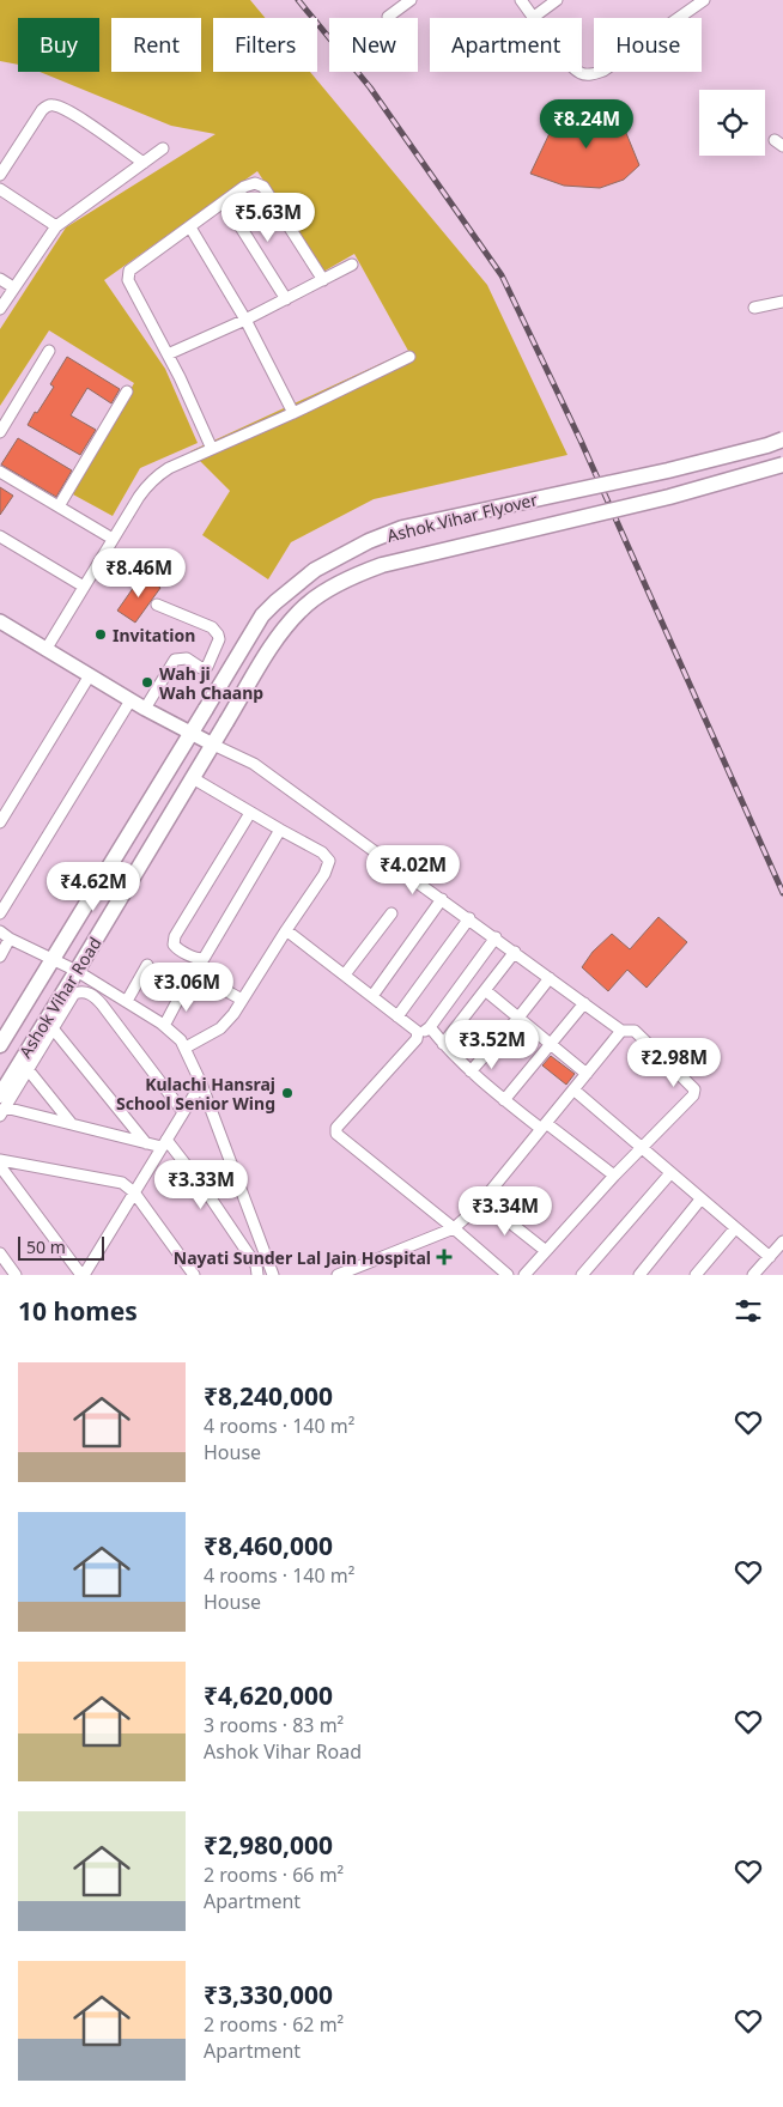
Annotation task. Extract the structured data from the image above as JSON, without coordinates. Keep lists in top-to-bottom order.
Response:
{
  "streets": {
    "main road": ["Ashok Vihar Flyover", "Ashok Vihar Road"]
  },
  "crossings": [
    ["Ashok Vihar Flyover", "Ashok Vihar Road"]
  ],
  "places": {
    "other": ["Invitation", "Wah ji Wah Chaanp", "Kulachi Hansraj School Senior Wing"],
    "health": ["Nayati Sunder Lal Jain Hospital"]
  },
  "scale_bar": "50 m",
  "page": {
    "chip": [
      "Buy",
      "Rent",
      "Filters",
      "New",
      "Apartment",
      "House"
    ],
    "price": [
      "₹8.24M",
      "₹5.63M",
      "₹8.46M",
      "₹4.02M",
      "₹4.62M",
      "₹3.06M",
      "₹3.52M",
      "₹2.98M",
      "₹3.33M",
      "₹3.34M"
    ],
    "scale": "50 m",
    "heading": "10 homes",
    "list": [
      {
        "name": "₹8,240,000",
        "note": "4 rooms · 140 m² · House"
      },
      {
        "name": "₹8,460,000",
        "note": "4 rooms · 140 m² · House"
      },
      {
        "name": "₹4,620,000",
        "note": "3 rooms · 83 m² · Ashok Vihar Road"
      },
      {
        "name": "₹2,980,000",
        "note": "2 rooms · 66 m² · Apartment"
      },
      {
        "name": "₹3,330,000",
        "note": "2 rooms · 62 m² · Apartment"
      }
    ]
  }
}
